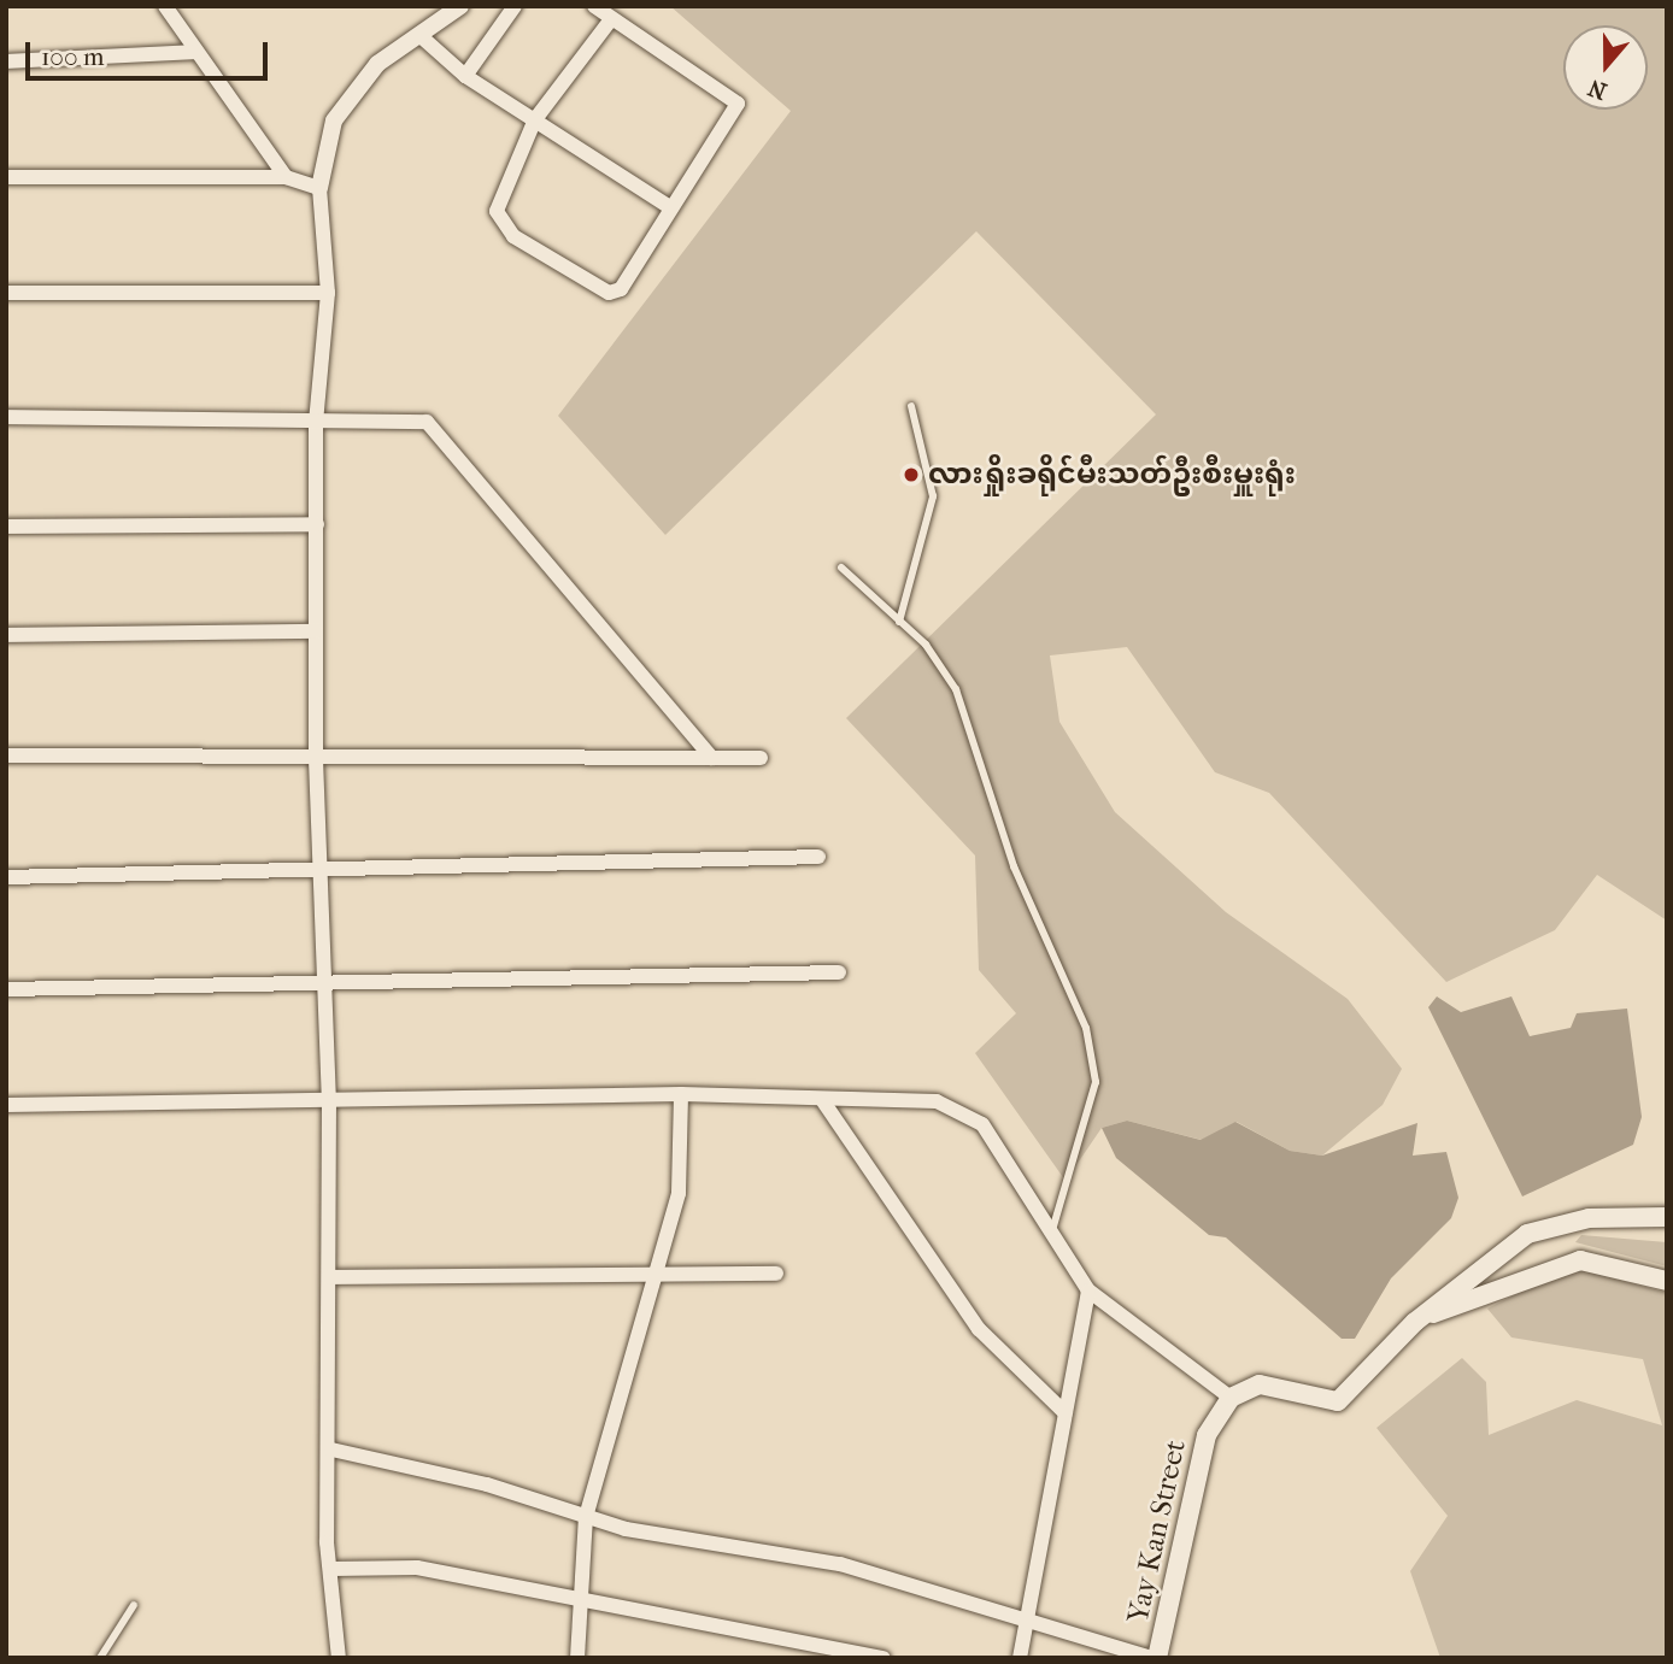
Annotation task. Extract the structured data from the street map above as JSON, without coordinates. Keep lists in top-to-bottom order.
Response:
{
  "streets": {
    "main road": ["Yay Kan Street"]
  },
  "places": ["လားရှိုးခရိုင်မီးသတ်ဦးစီးမှူးရုံး"],
  "scale_bar": "100 m",
  "north": "bottom"
}
